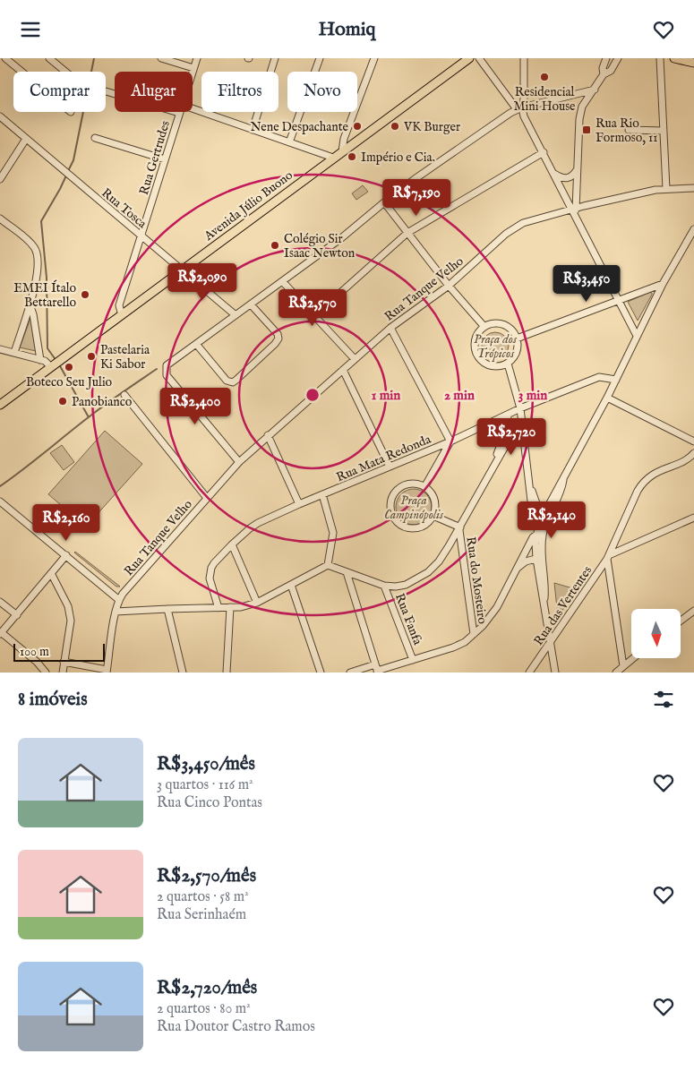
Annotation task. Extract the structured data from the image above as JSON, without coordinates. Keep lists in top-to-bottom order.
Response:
{
  "streets": {
    "main road": ["Avenida Júlio Buono"],
    "street": [
      "Rua Gertrudes",
      "Rua Tosca",
      "Rua Tanque Velho",
      "Rua Mata Redonda",
      "Rua do Mosteiro",
      "Rua das Vertentes",
      "Rua Fanfa"
    ]
  },
  "crossings": [
    ["Rua Gertrudes", "Avenida Júlio Buono"],
    ["Rua Gertrudes", "Rua Tosca"],
    ["Avenida Júlio Buono", "Rua Tosca"]
  ],
  "parks": ["Praça dos Trópicos", "Praça Campinópolis"],
  "places": {
    "other": [
      "Residencial Mini House",
      "Nene Despachante",
      "VK Burger",
      "Império e Cia.",
      "Colégio Sir Isaac Newton",
      "EMEI Ítalo Bettarello",
      "Pastelaria Ki Sabor",
      "Boteco Seu Julio",
      "Panobianco"
    ],
    "transit": ["Rua Rio Formoso, 11"]
  },
  "scale_bar": "100 m",
  "north": "bottom",
  "page": {
    "header": "Homiq",
    "chip": [
      "Comprar",
      "Alugar",
      "Filtros",
      "Novo"
    ],
    "price": [
      "R$7,190",
      "R$2,090",
      "R$3,450",
      "R$2,570",
      "R$2,400",
      "R$2,720",
      "R$2,140",
      "R$2,160"
    ],
    "scale": "100 m",
    "heading": "8 imóveis",
    "list": [
      {
        "name": "R$3,450/mês",
        "note": "3 quartos · 116 m² · Rua Cinco Pontas"
      },
      {
        "name": "R$2,570/mês",
        "note": "2 quartos · 58 m² · Rua Serinhaém"
      },
      {
        "name": "R$2,720/mês",
        "note": "2 quartos · 80 m² · Rua Doutor Castro Ramos"
      }
    ]
  },
  "rings": ["1 min", "2 min", "3 min"]
}
